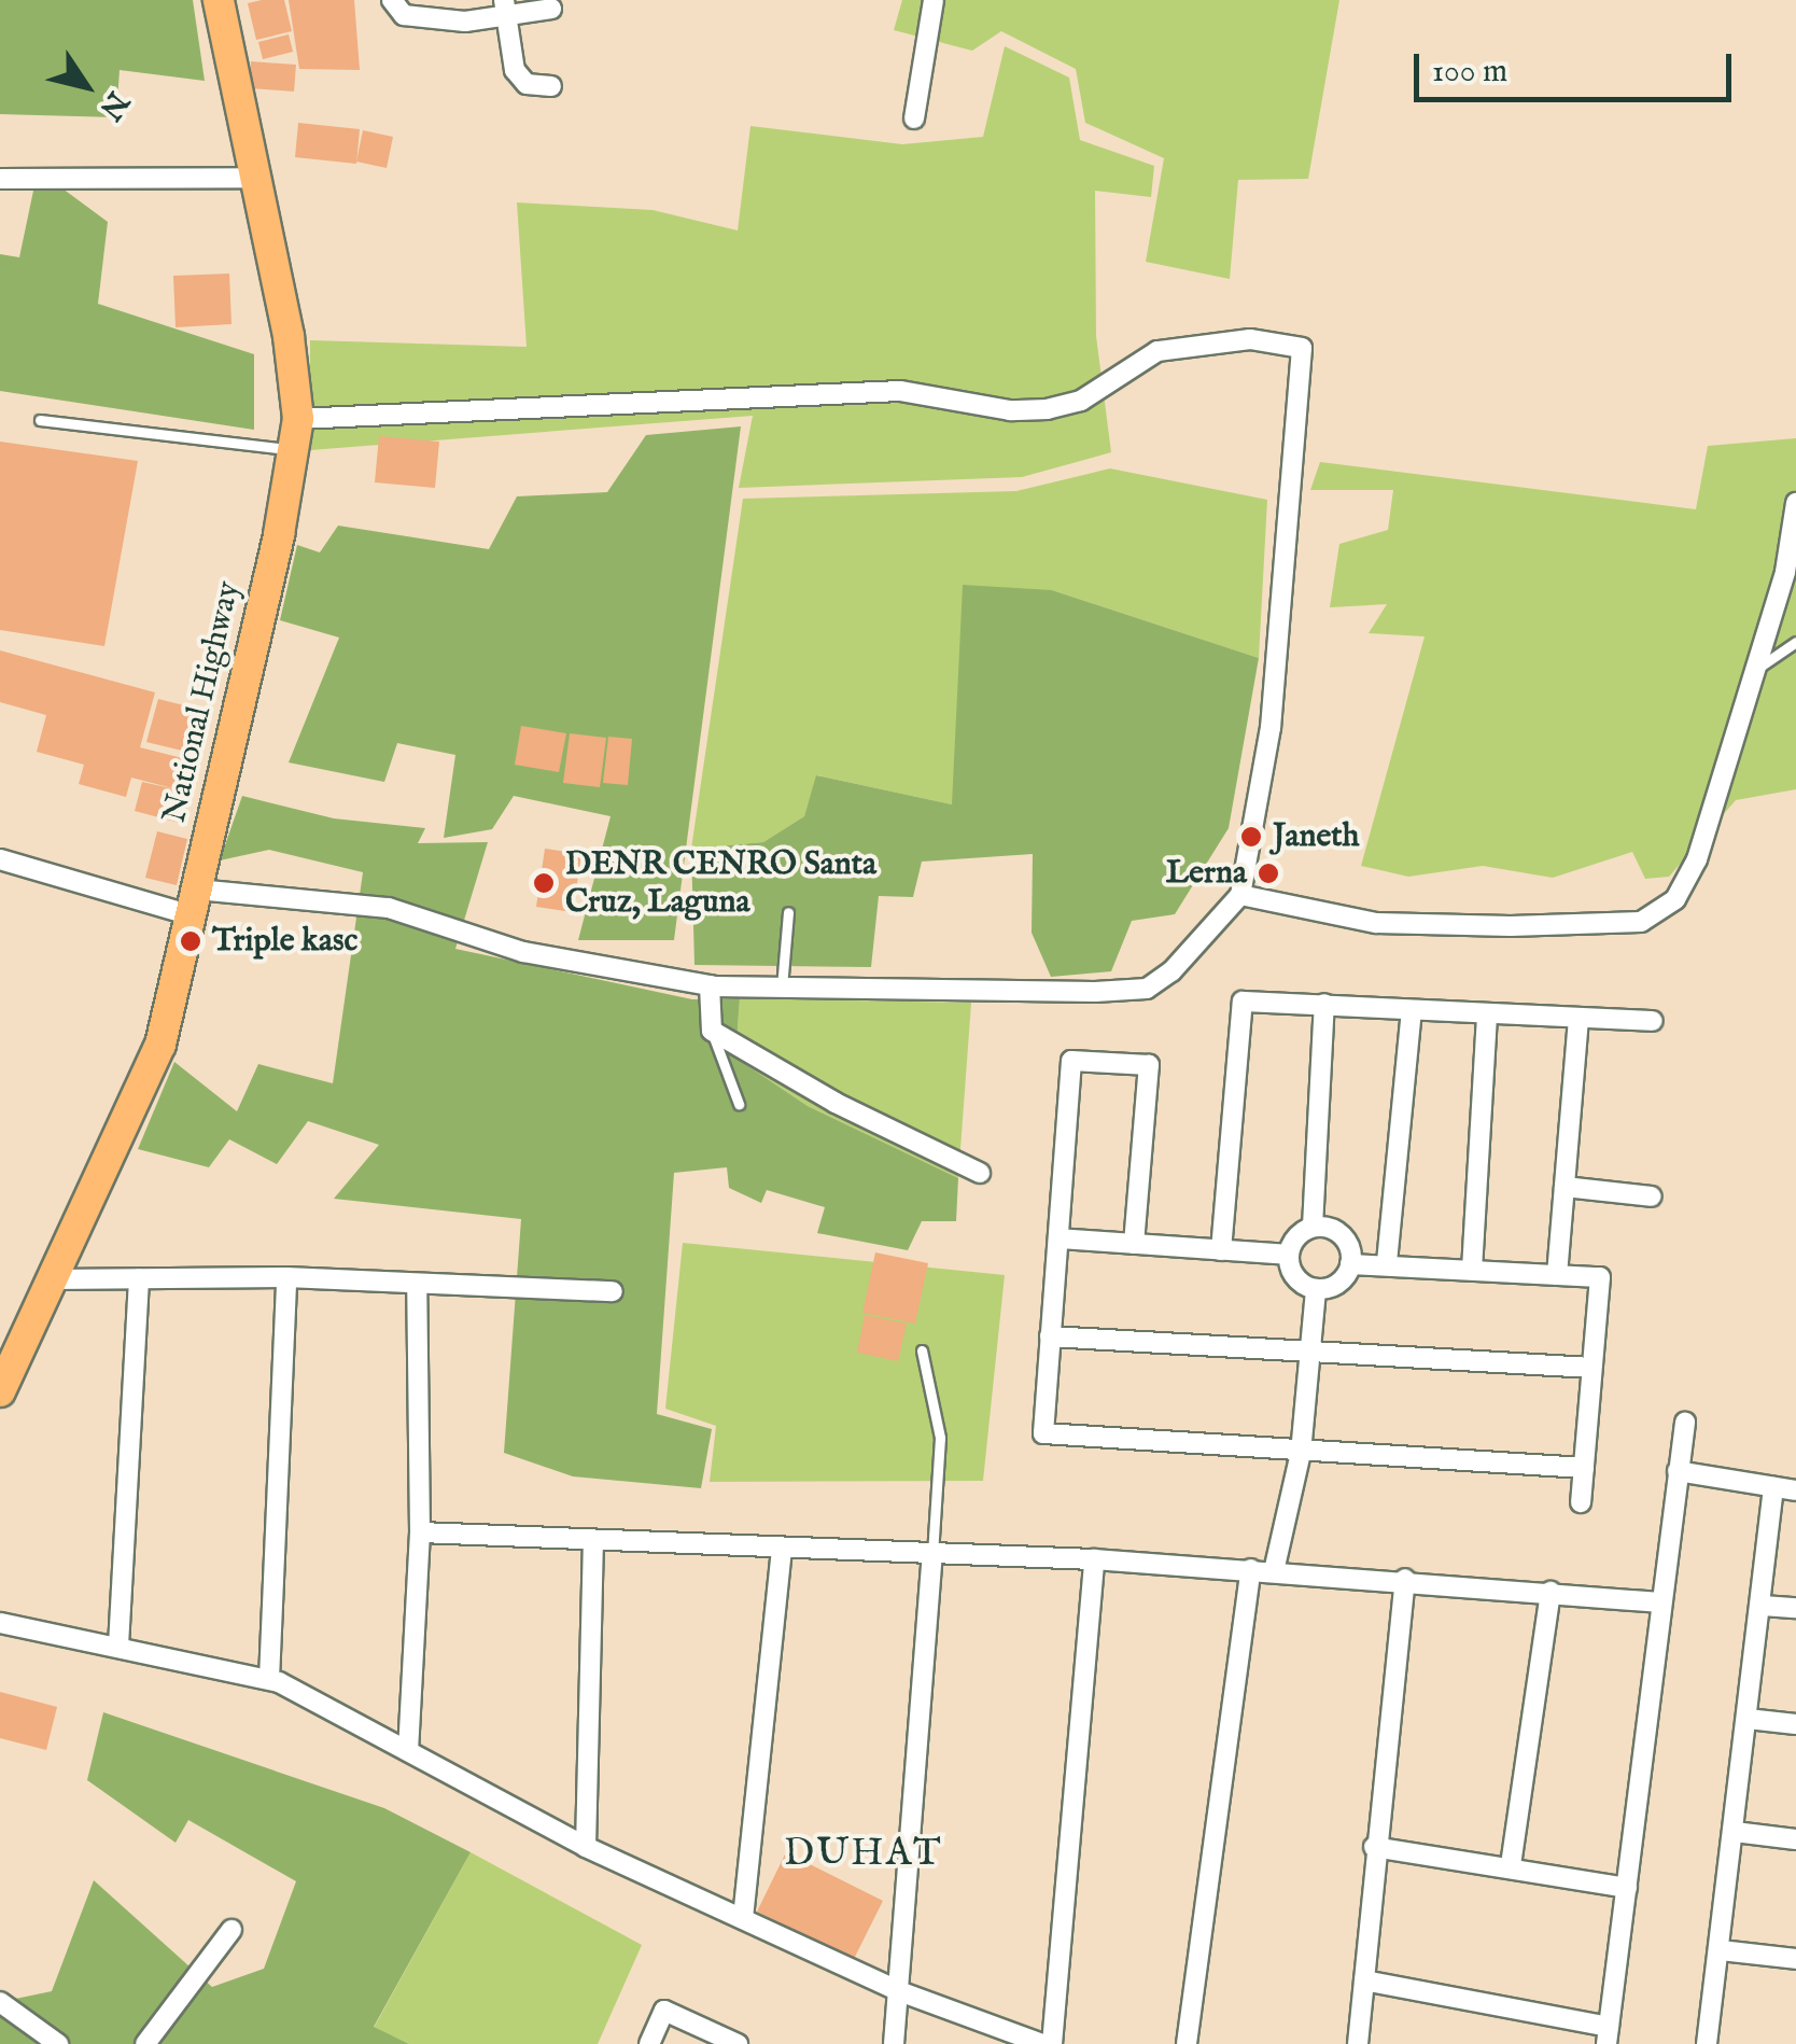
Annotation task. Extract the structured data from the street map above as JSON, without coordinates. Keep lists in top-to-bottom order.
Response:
{
  "streets": {
    "main road": ["National Highway"]
  },
  "districts": ["DUHAT"],
  "places": [
    "Janeth",
    "Lerna",
    "DENR CENRO Santa Cruz, Laguna",
    "Triple kasc"
  ],
  "scale_bar": "100 m",
  "north": "bottom right"
}
